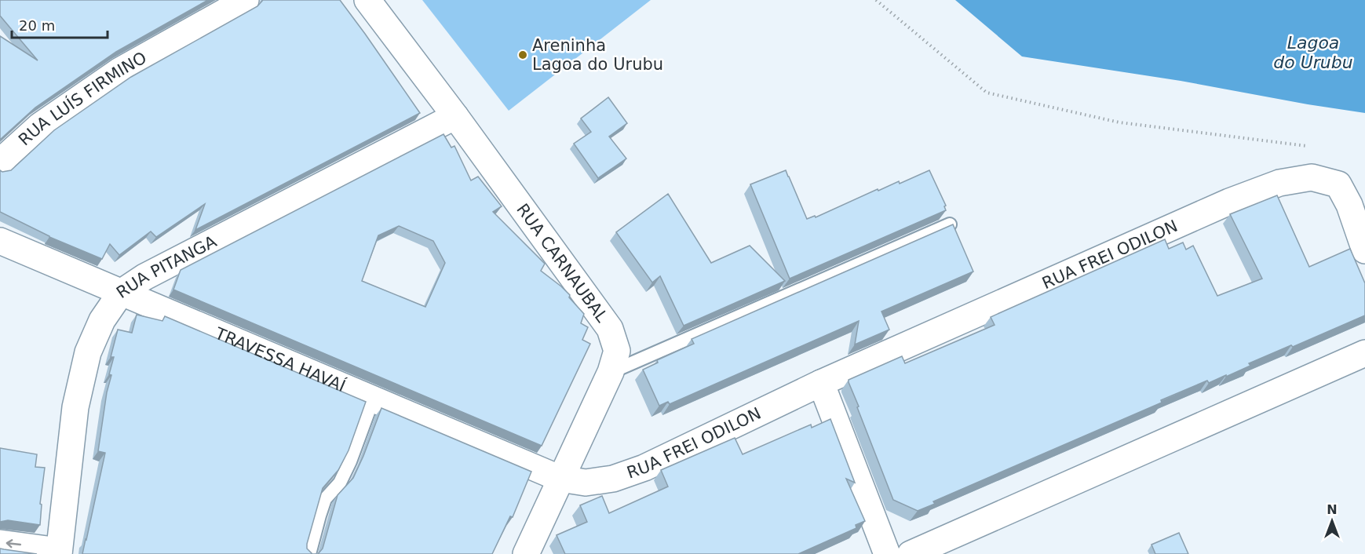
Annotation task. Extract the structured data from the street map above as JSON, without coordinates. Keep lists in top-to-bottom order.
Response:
{
  "streets": {
    "street": [
      "RUA LUÍS FIRMINO",
      "RUA FREI ODILON",
      "RUA CARNAUBAL",
      "RUA PITANGA",
      "TRAVESSA HAVAÍ"
    ]
  },
  "crossings": [
    ["RUA FREI ODILON", "RUA CARNAUBAL"],
    ["RUA FREI ODILON", "TRAVESSA HAVAÍ"],
    ["RUA CARNAUBAL", "RUA PITANGA"],
    ["RUA CARNAUBAL", "TRAVESSA HAVAÍ"],
    ["RUA PITANGA", "TRAVESSA HAVAÍ"]
  ],
  "water": ["Lagoa do Urubu"],
  "places": ["Areninha Lagoa do Urubu"],
  "scale_bar": "20 m",
  "north": "top"
}
